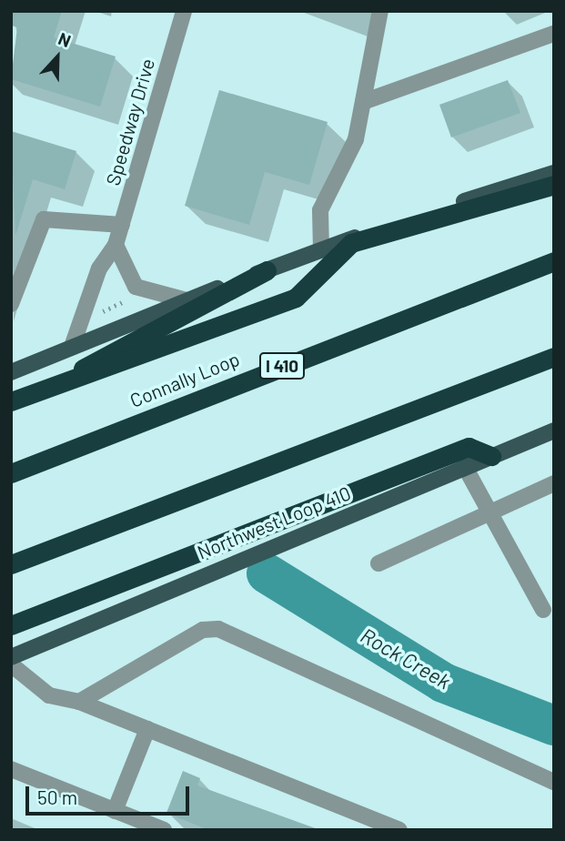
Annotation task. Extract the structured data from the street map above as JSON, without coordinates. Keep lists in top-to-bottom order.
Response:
{
  "streets": {
    "highway": ["I 410", "Connally Loop"],
    "main road": ["Northwest Loop 410"],
    "street": ["Speedway Drive"]
  },
  "water": ["Rock Creek"],
  "scale_bar": "50 m",
  "north": "top"
}
